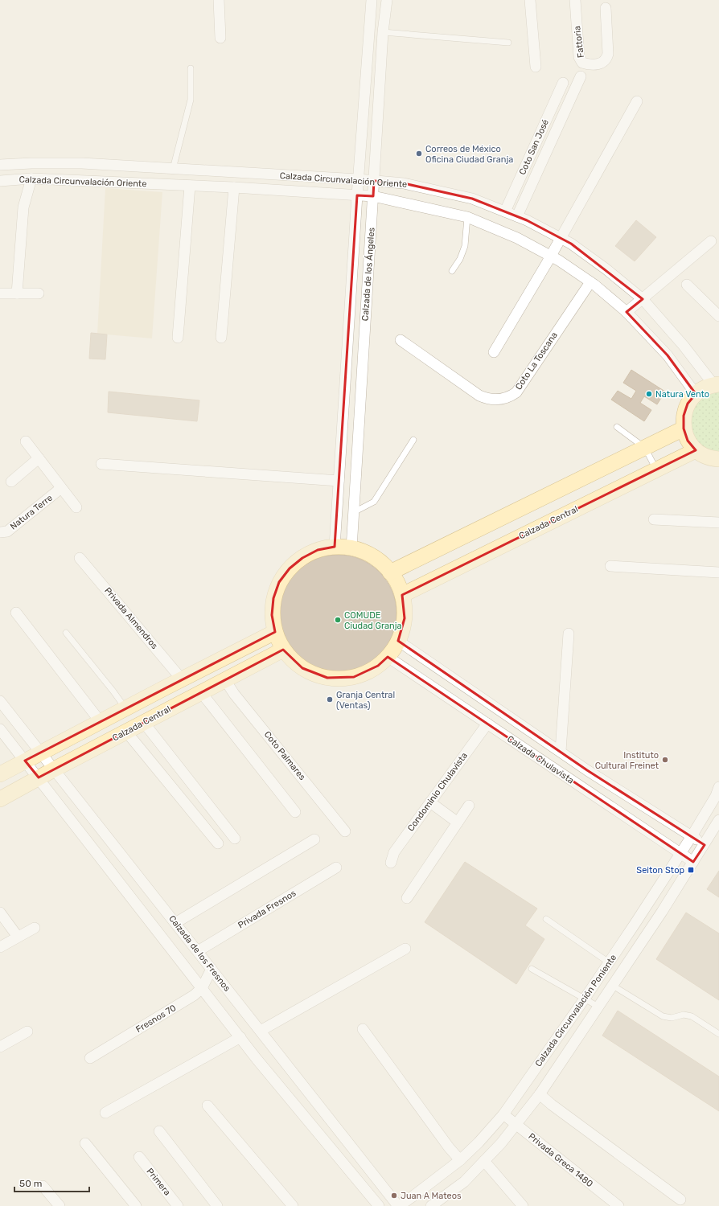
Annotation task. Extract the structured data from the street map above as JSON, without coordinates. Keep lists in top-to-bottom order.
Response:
{
  "streets": {
    "street": [
      "Fattoria",
      "Coto San José",
      "Calzada Circunvalación Oriente",
      "Calzada de los Ángeles",
      "Coto La Toscana",
      "Natura Terre",
      "Calzada Central",
      "Privada Almendros",
      "Coto Palmares",
      "Calzada Chulavista",
      "Condominio Chulavista",
      "Privada Fresnos",
      "Calzada de los Fresnos",
      "Calzada Circunvalación Poniente",
      "Fresnos 70",
      "Privada Greca 1480",
      "Primera"
    ]
  },
  "crossings": [
    ["Coto San José", "Calzada Circunvalación Oriente"],
    ["Calzada Circunvalación Oriente", "Calzada de los Ángeles"],
    ["Calzada Circunvalación Oriente", "Coto La Toscana"],
    ["Calzada Central", "Coto Palmares"],
    ["Calzada Central", "Calzada de los Fresnos"],
    ["Calzada Chulavista", "Condominio Chulavista"],
    ["Calzada Chulavista", "Calzada Circunvalación Poniente"],
    ["Privada Fresnos", "Calzada de los Fresnos"],
    ["Calzada de los Fresnos", "Calzada Circunvalación Poniente"],
    ["Calzada de los Fresnos", "Fresnos 70"],
    ["Calzada Circunvalación Poniente", "Privada Greca 1480"]
  ],
  "places": {
    "other": [
      "Correos de México Oficina Ciudad Granja",
      "Natura Vento",
      "COMUDE Ciudad Granja",
      "Granja Central (Ventas)",
      "Instituto Cultural Freinet",
      "Juan A Mateos"
    ],
    "transit": ["Seiton Stop"]
  },
  "scale_bar": "50 m"
}
